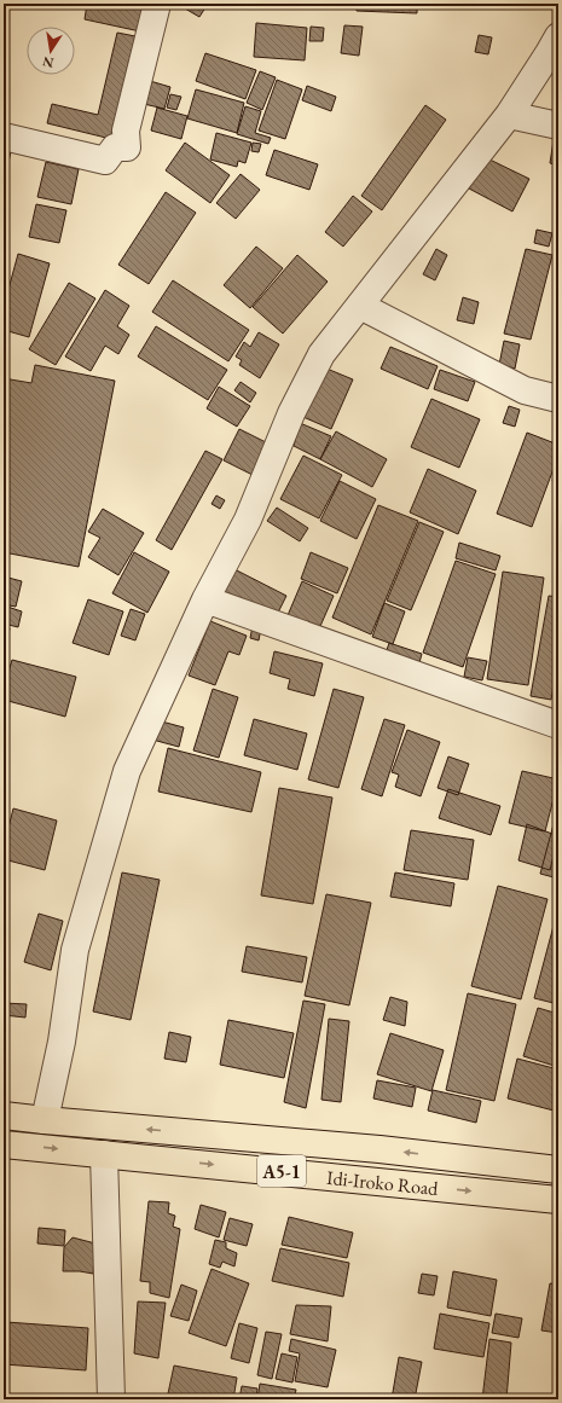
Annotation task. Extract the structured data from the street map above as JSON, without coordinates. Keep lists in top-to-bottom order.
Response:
{
  "streets": {
    "highway": ["A5-1", "Idi-Iroko Road"]
  },
  "north": "bottom"
}
